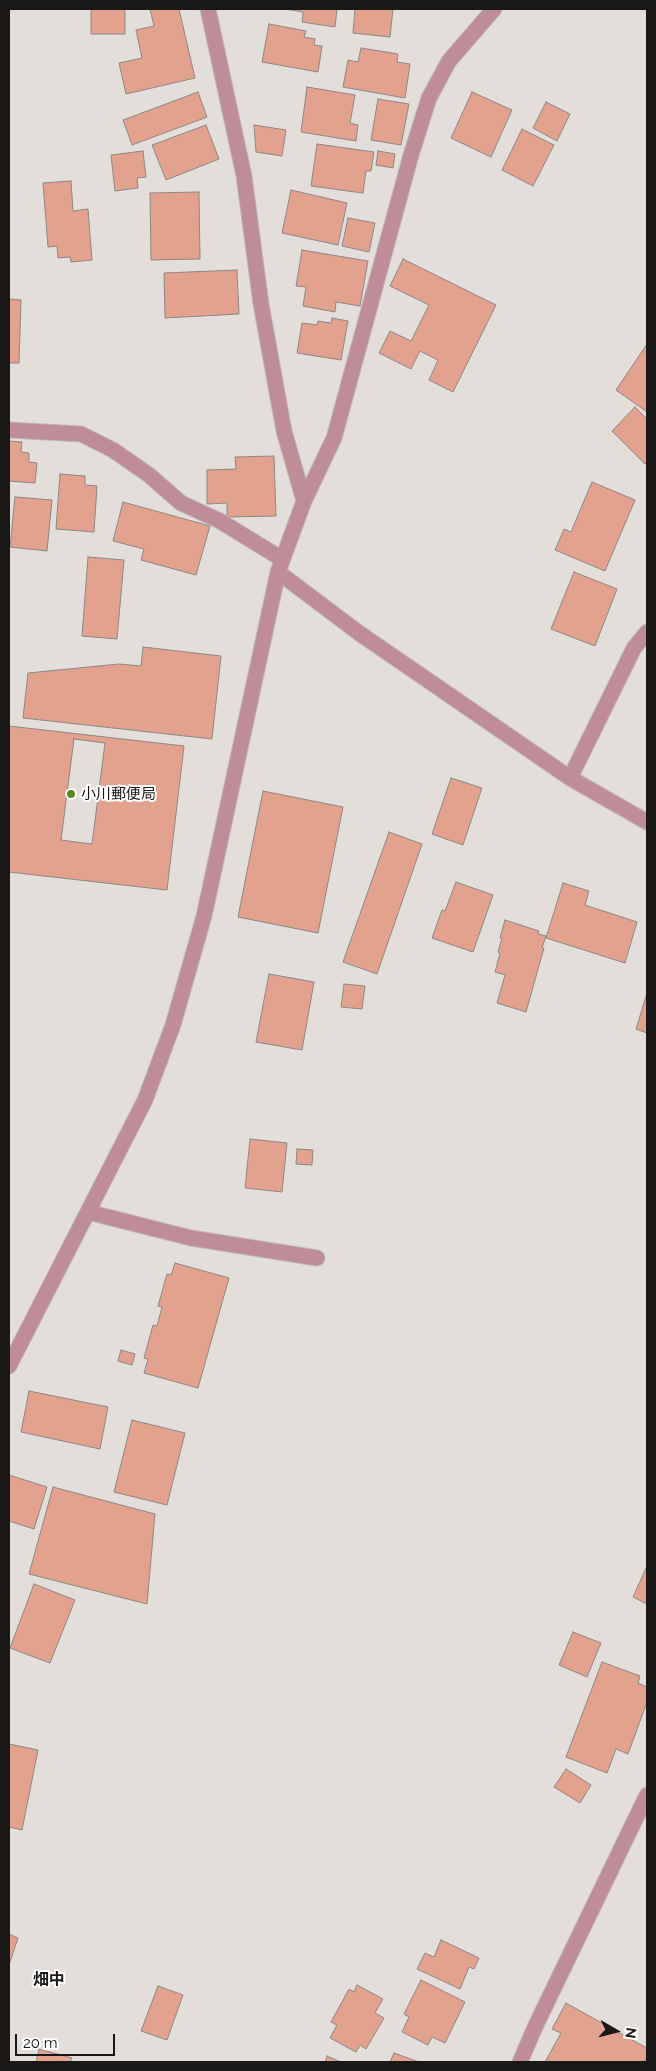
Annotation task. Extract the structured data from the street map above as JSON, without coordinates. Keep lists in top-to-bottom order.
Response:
{
  "districts": ["畑中"],
  "places": ["小川郵便局"],
  "scale_bar": "20 m",
  "north": "right"
}
